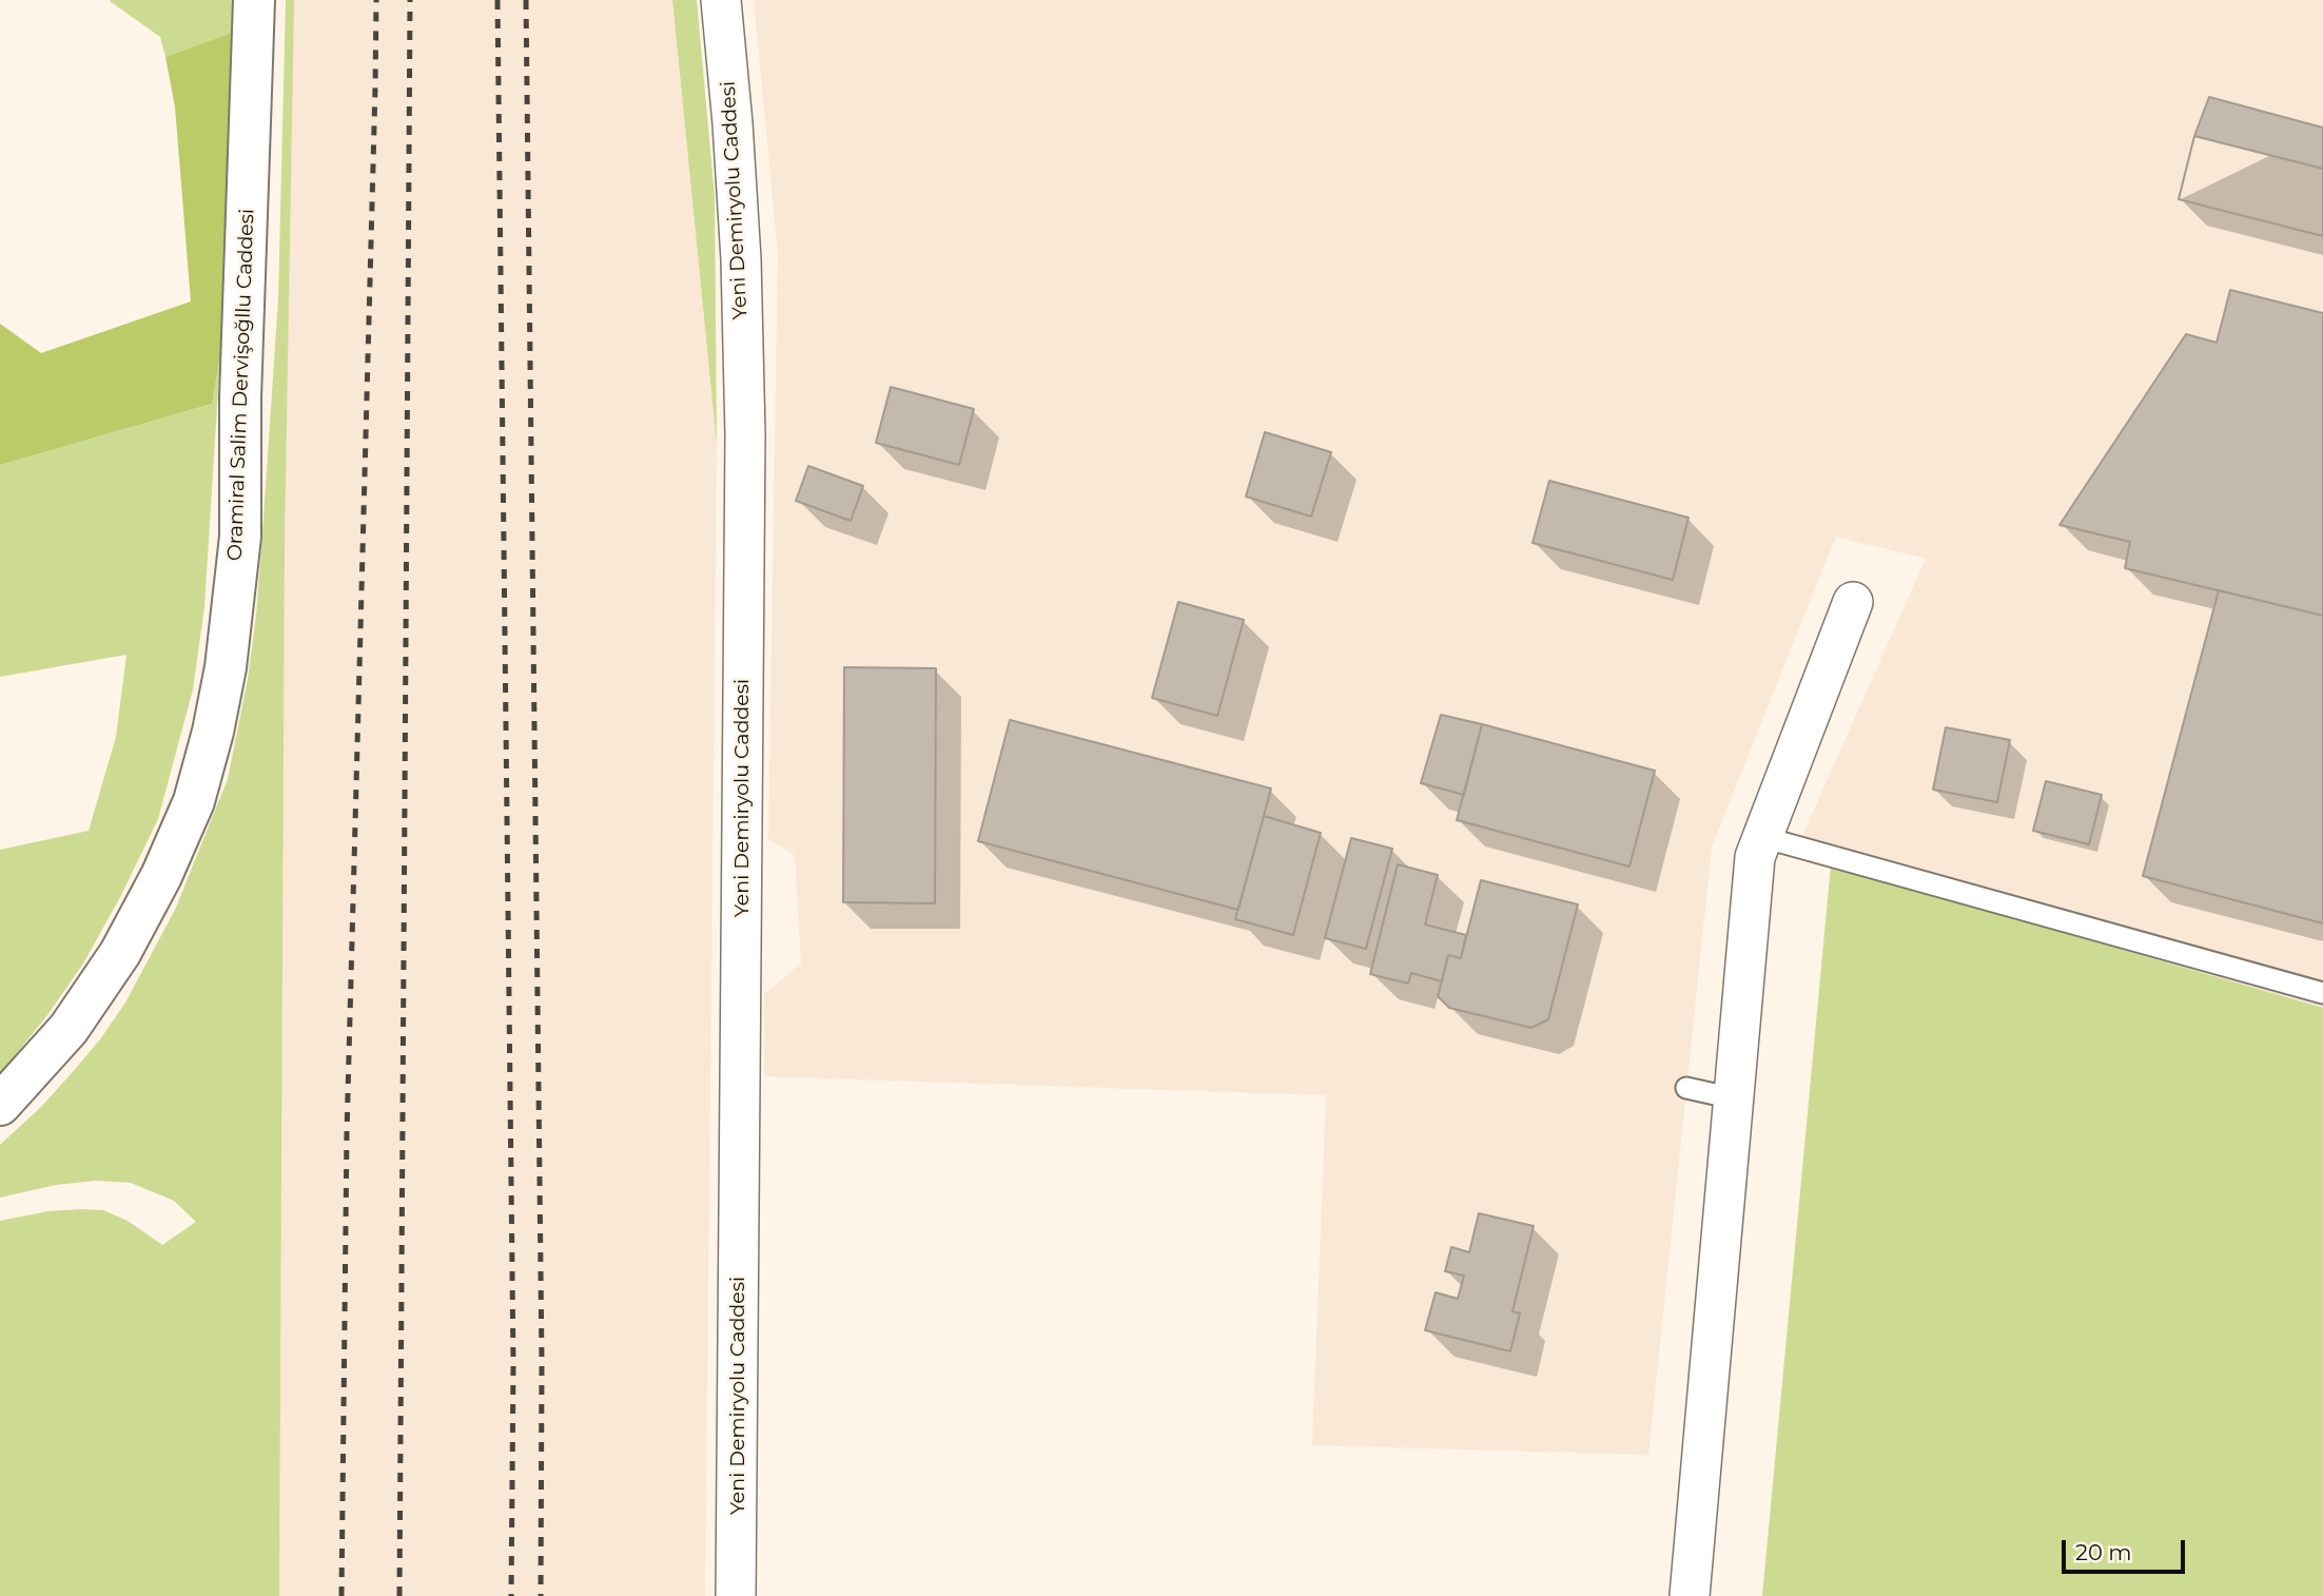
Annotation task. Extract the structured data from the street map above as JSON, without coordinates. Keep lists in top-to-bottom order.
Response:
{
  "streets": {
    "street": ["Yeni Demiryolu Caddesi", "Oramiral Salim Dervişoğllu Caddesi"]
  },
  "scale_bar": "20 m"
}
